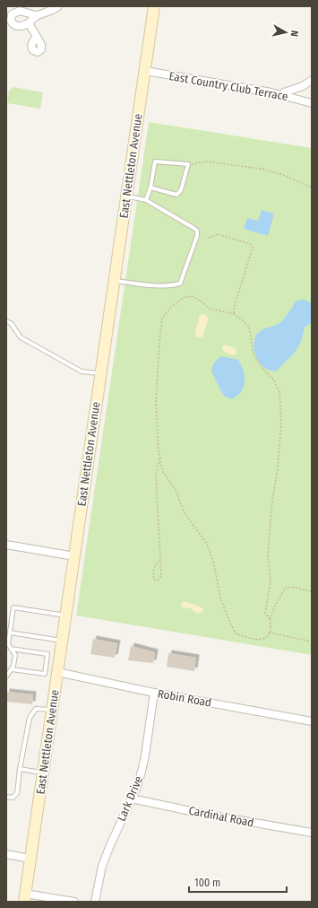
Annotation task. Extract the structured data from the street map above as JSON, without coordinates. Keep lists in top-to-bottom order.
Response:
{
  "streets": {
    "main road": ["East Nettleton Avenue"],
    "street": [
      "East Country Club Terrace",
      "Robin Road",
      "Lark Drive",
      "Cardinal Road"
    ]
  },
  "crossings": [
    ["East Country Club Terrace", "East Nettleton Avenue"],
    ["East Nettleton Avenue", "Robin Road"],
    ["Robin Road", "Lark Drive"],
    ["Lark Drive", "Cardinal Road"]
  ],
  "scale_bar": "100 m",
  "north": "right"
}
